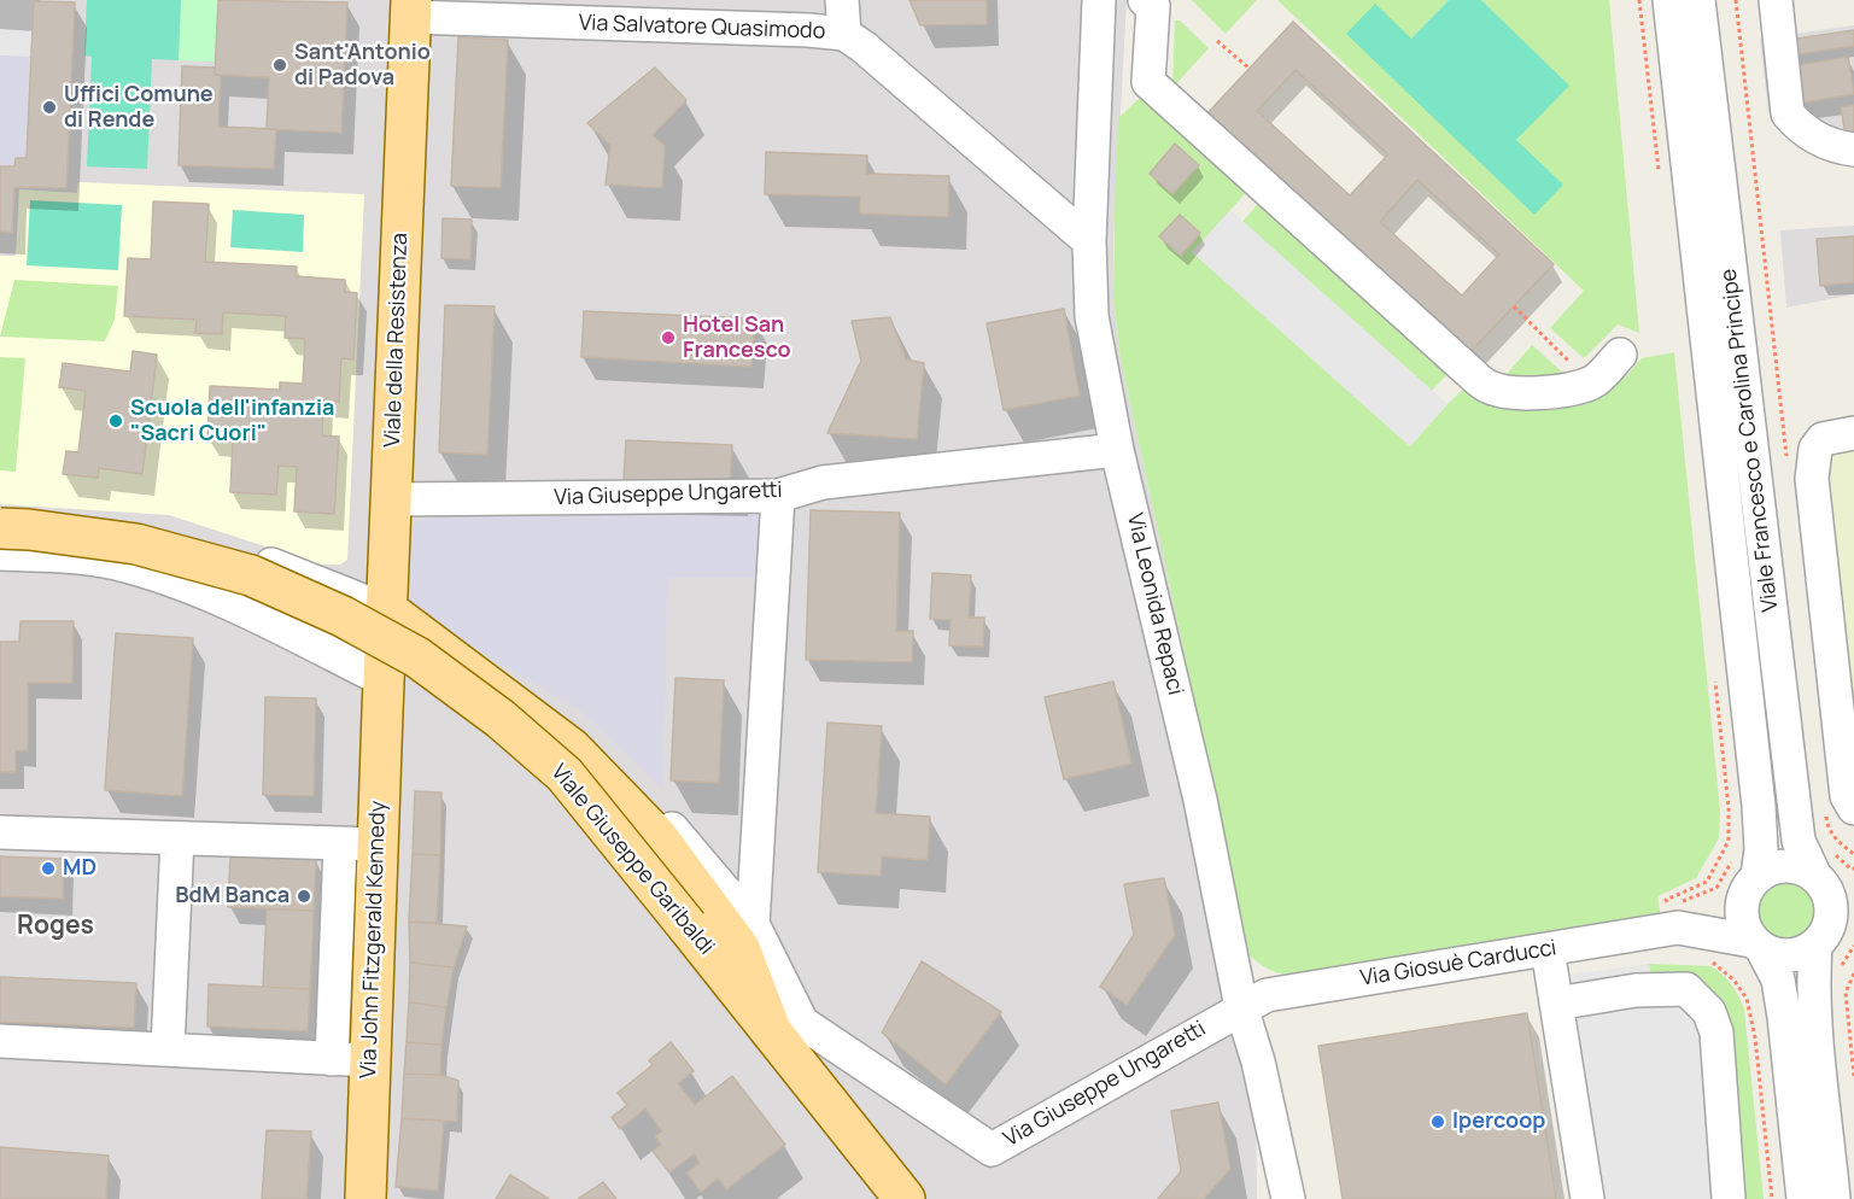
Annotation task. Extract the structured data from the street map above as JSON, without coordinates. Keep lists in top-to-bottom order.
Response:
{
  "streets": {
    "main road": ["Viale della Resistenza", "Viale Giuseppe Garibaldi", "Via John Fitzgerald Kennedy"],
    "street": [
      "Via Salvatore Quasimodo",
      "Viale Francesco e Carolina Principe",
      "Via Giuseppe Ungaretti",
      "Via Leonida Repaci",
      "Via Giosuè Carducci"
    ]
  },
  "crossings": [
    ["Via Salvatore Quasimodo", "Viale della Resistenza"],
    ["Via Salvatore Quasimodo", "Via Leonida Repaci"],
    ["Viale della Resistenza", "Via Giuseppe Ungaretti"],
    ["Viale della Resistenza", "Via John Fitzgerald Kennedy"],
    ["Viale Francesco e Carolina Principe", "Via Giosuè Carducci"],
    ["Via Giuseppe Ungaretti", "Via Leonida Repaci"],
    ["Via Giuseppe Ungaretti", "Via Giosuè Carducci"],
    ["Via Leonida Repaci", "Via Giosuè Carducci"]
  ],
  "districts": ["Roges"],
  "places": [
    "Sant'Antonio di Padova",
    "Uffici Comune di Rende",
    "Hotel San Francesco",
    "Scuola dell'infanzia \"Sacri Cuori\"",
    "MD",
    "BdM Banca",
    "Ipercoop"
  ]
}
